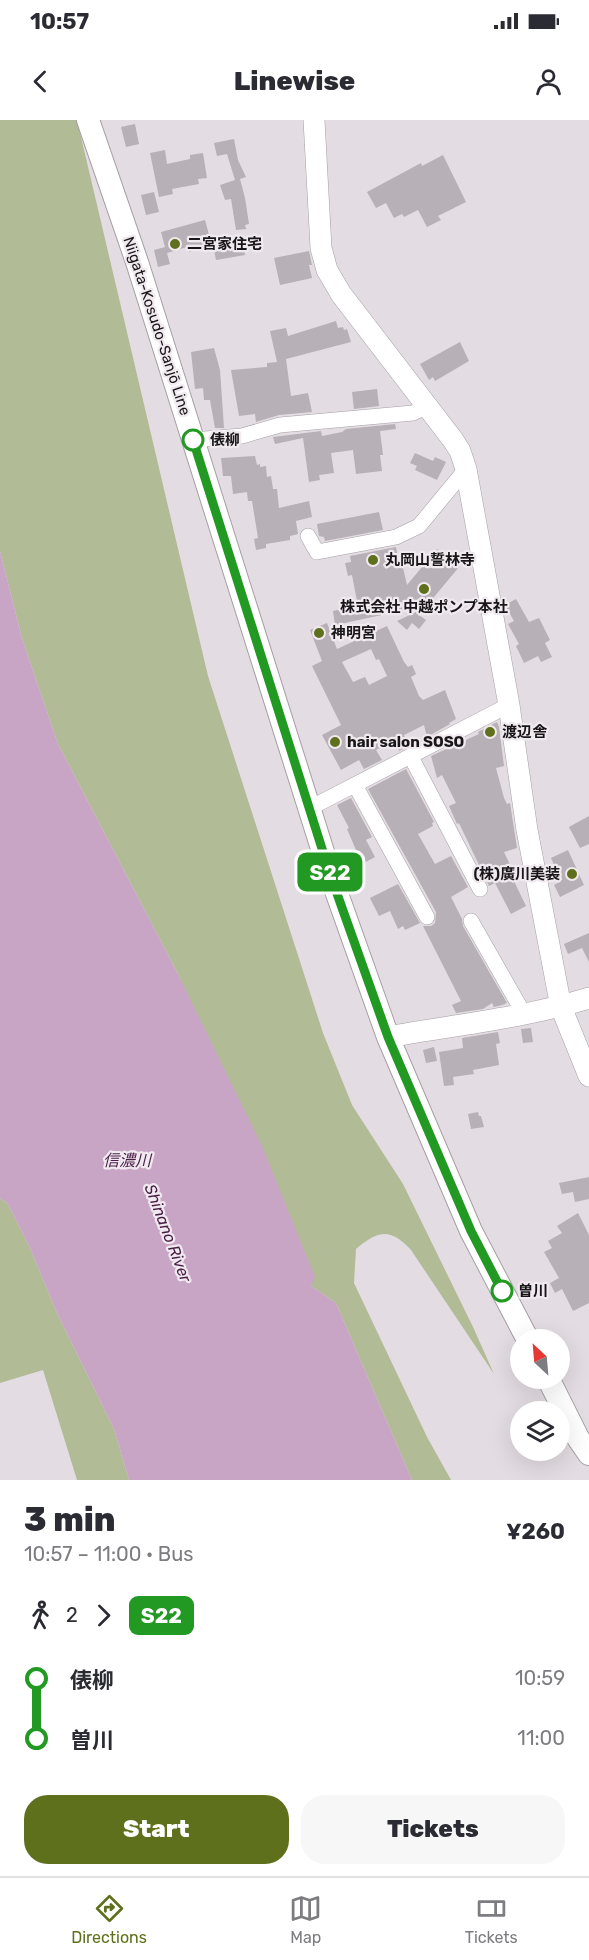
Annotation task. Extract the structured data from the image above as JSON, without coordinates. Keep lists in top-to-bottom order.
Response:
{
  "streets": {
    "main road": ["Niigata-Kosudo-Sanjō Line"]
  },
  "water": ["信濃川", "Shinano River"],
  "places": [
    "二宮家住宅",
    "俵柳",
    "丸岡山誓林寺",
    "株式会社 中越ポンプ本社",
    "神明宮",
    "渡辺舎",
    "hair salon SOSO",
    "(株)廣川美装",
    "曽川"
  ],
  "lines": ["bus line S22"],
  "north": "top left",
  "page": {
    "status": "10:57",
    "header": "Linewise",
    "on_map": "S22",
    "heading": ["3 min", "10:57 – 11:00 · Bus", "¥260"],
    "legs": ["2", "S22"],
    "list": [
      {
        "name": "俵柳",
        "value": "10:59"
      },
      {
        "name": "曽川",
        "value": "11:00"
      }
    ],
    "buttons": ["Start", "Tickets"],
    "tabs": ["Directions", "Map", "Tickets"]
  }
}
